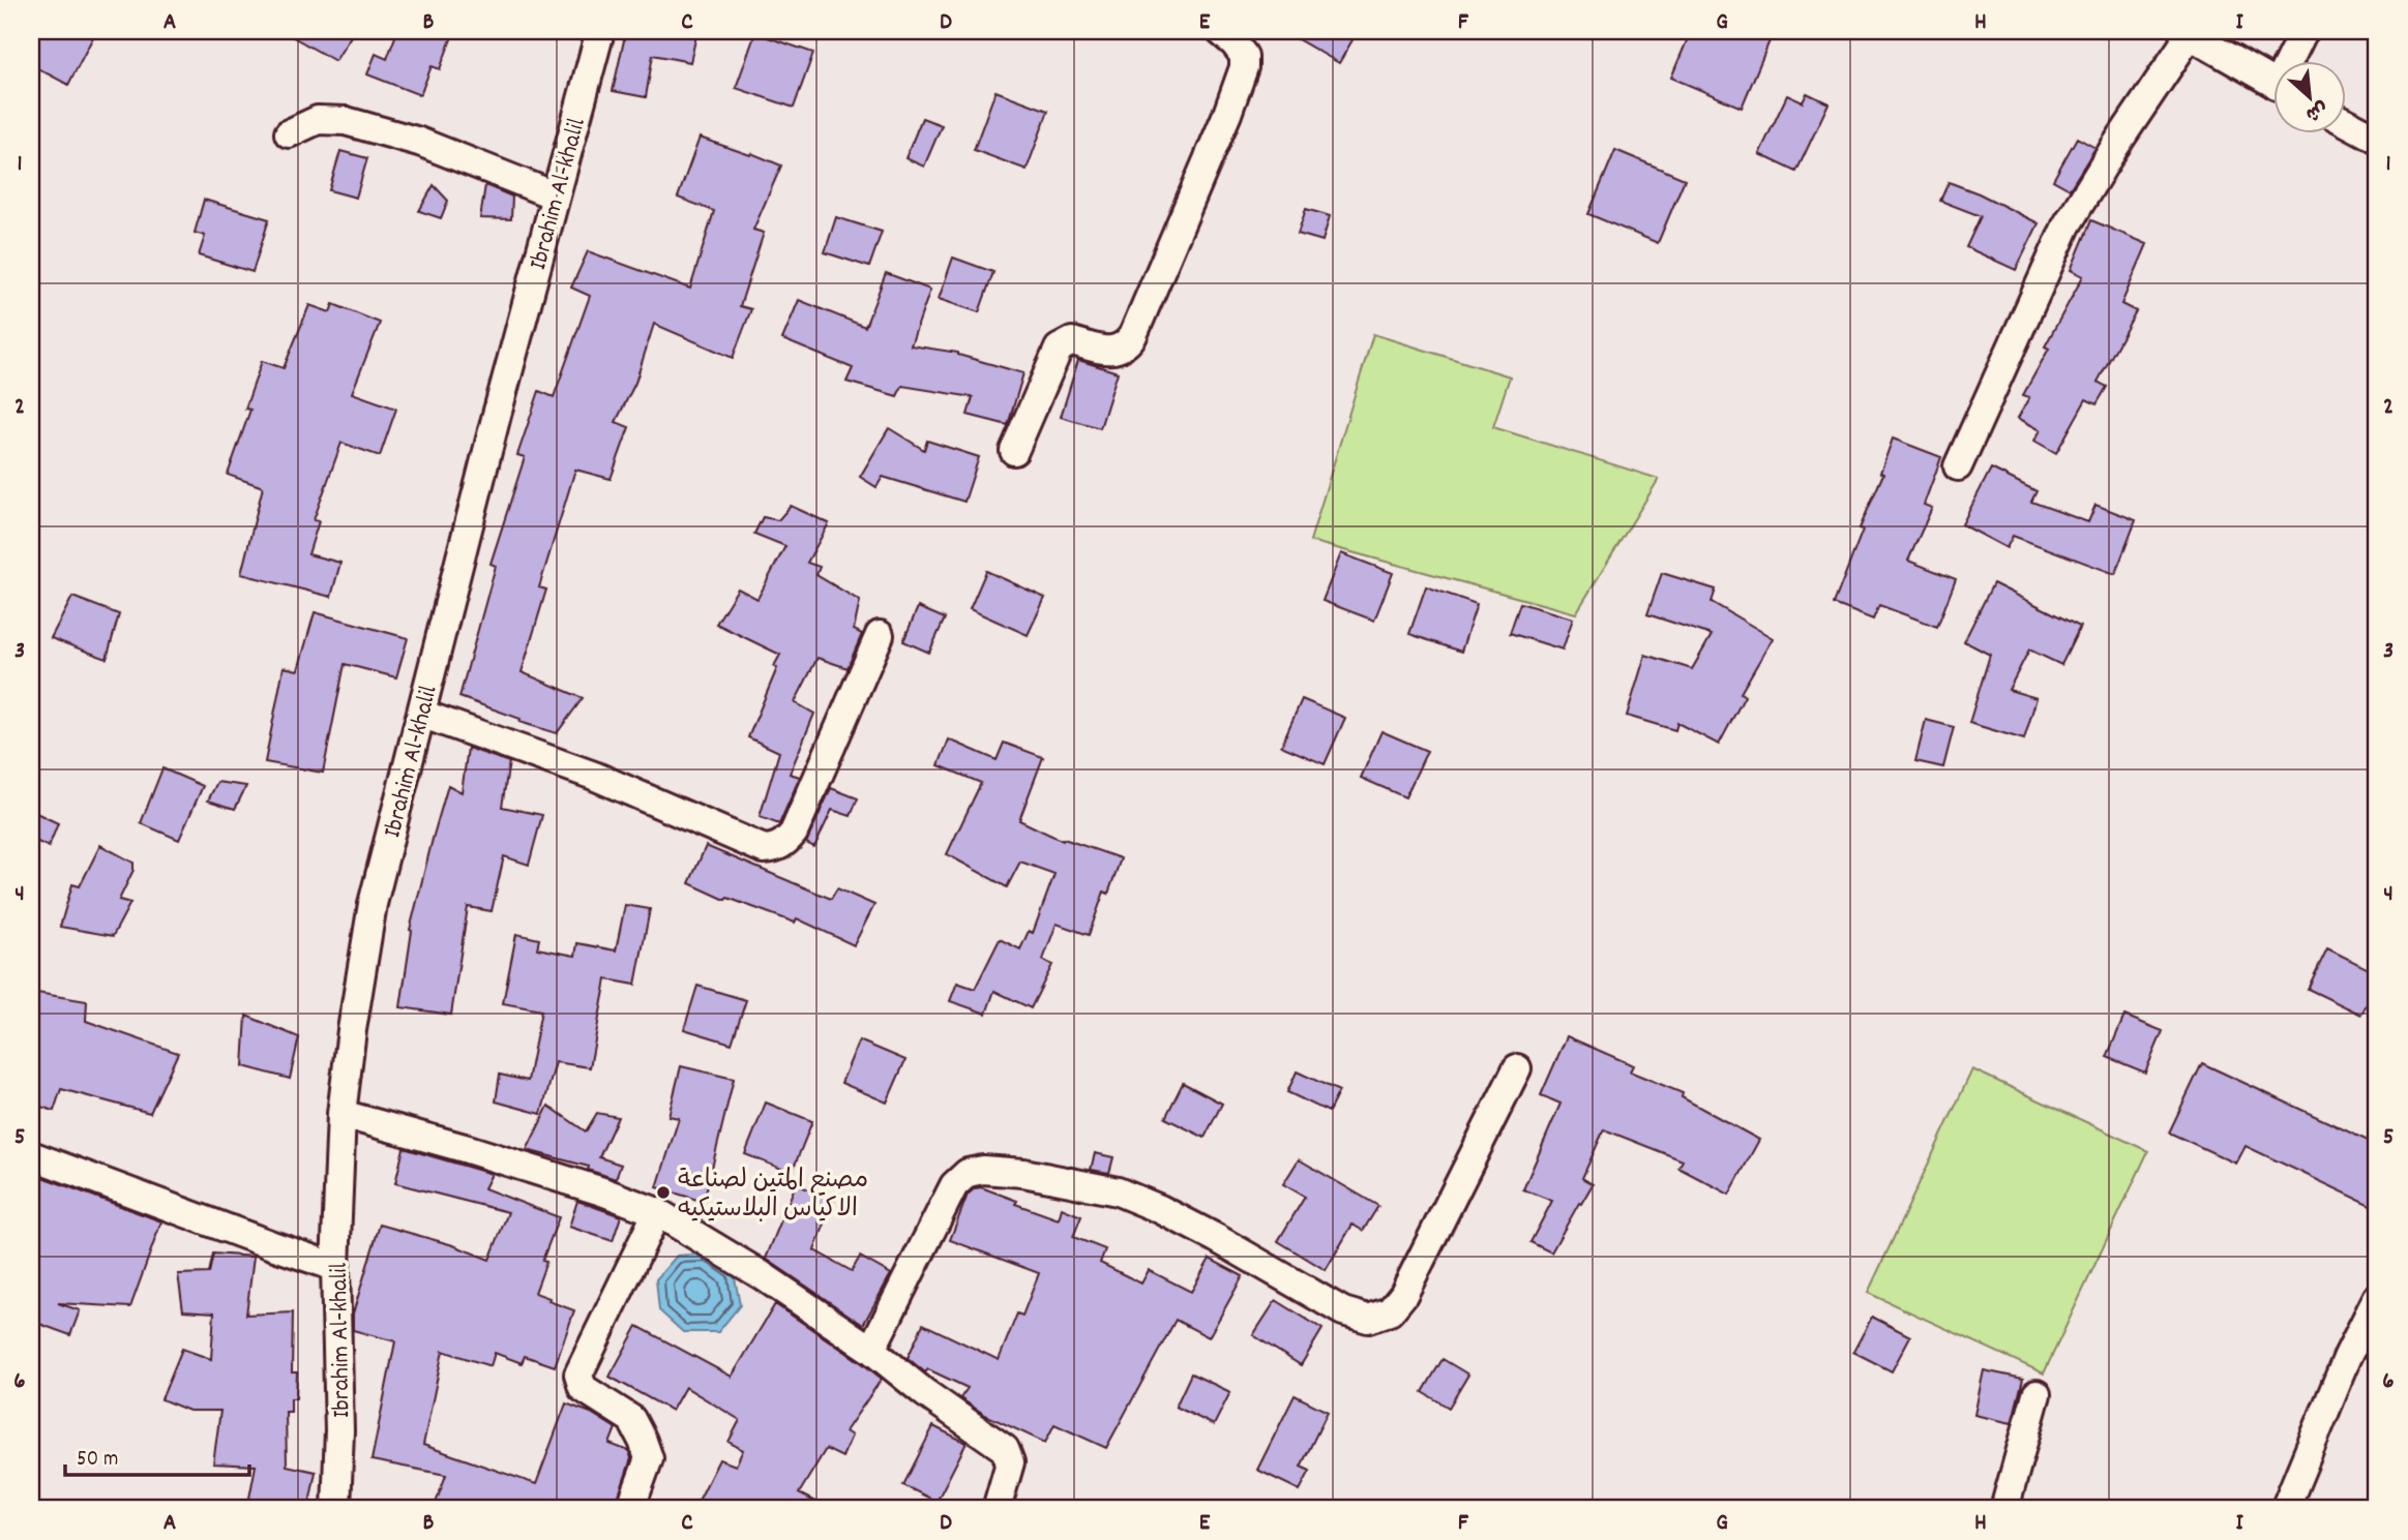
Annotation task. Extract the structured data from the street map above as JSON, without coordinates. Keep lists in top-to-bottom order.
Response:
{
  "streets": {
    "street": ["Ibrahim Al-khalil"]
  },
  "places": ["مصنع المتين لصناعة الاكياس البلاستيكيه"],
  "scale_bar": "50 m",
  "north": "bottom right",
  "grid": {
    "columns": [
      "A",
      "B",
      "C",
      "D",
      "E",
      "F",
      "G",
      "H",
      "I"
    ],
    "rows": [
      "1",
      "2",
      "3",
      "4",
      "5",
      "6"
    ]
  }
}
